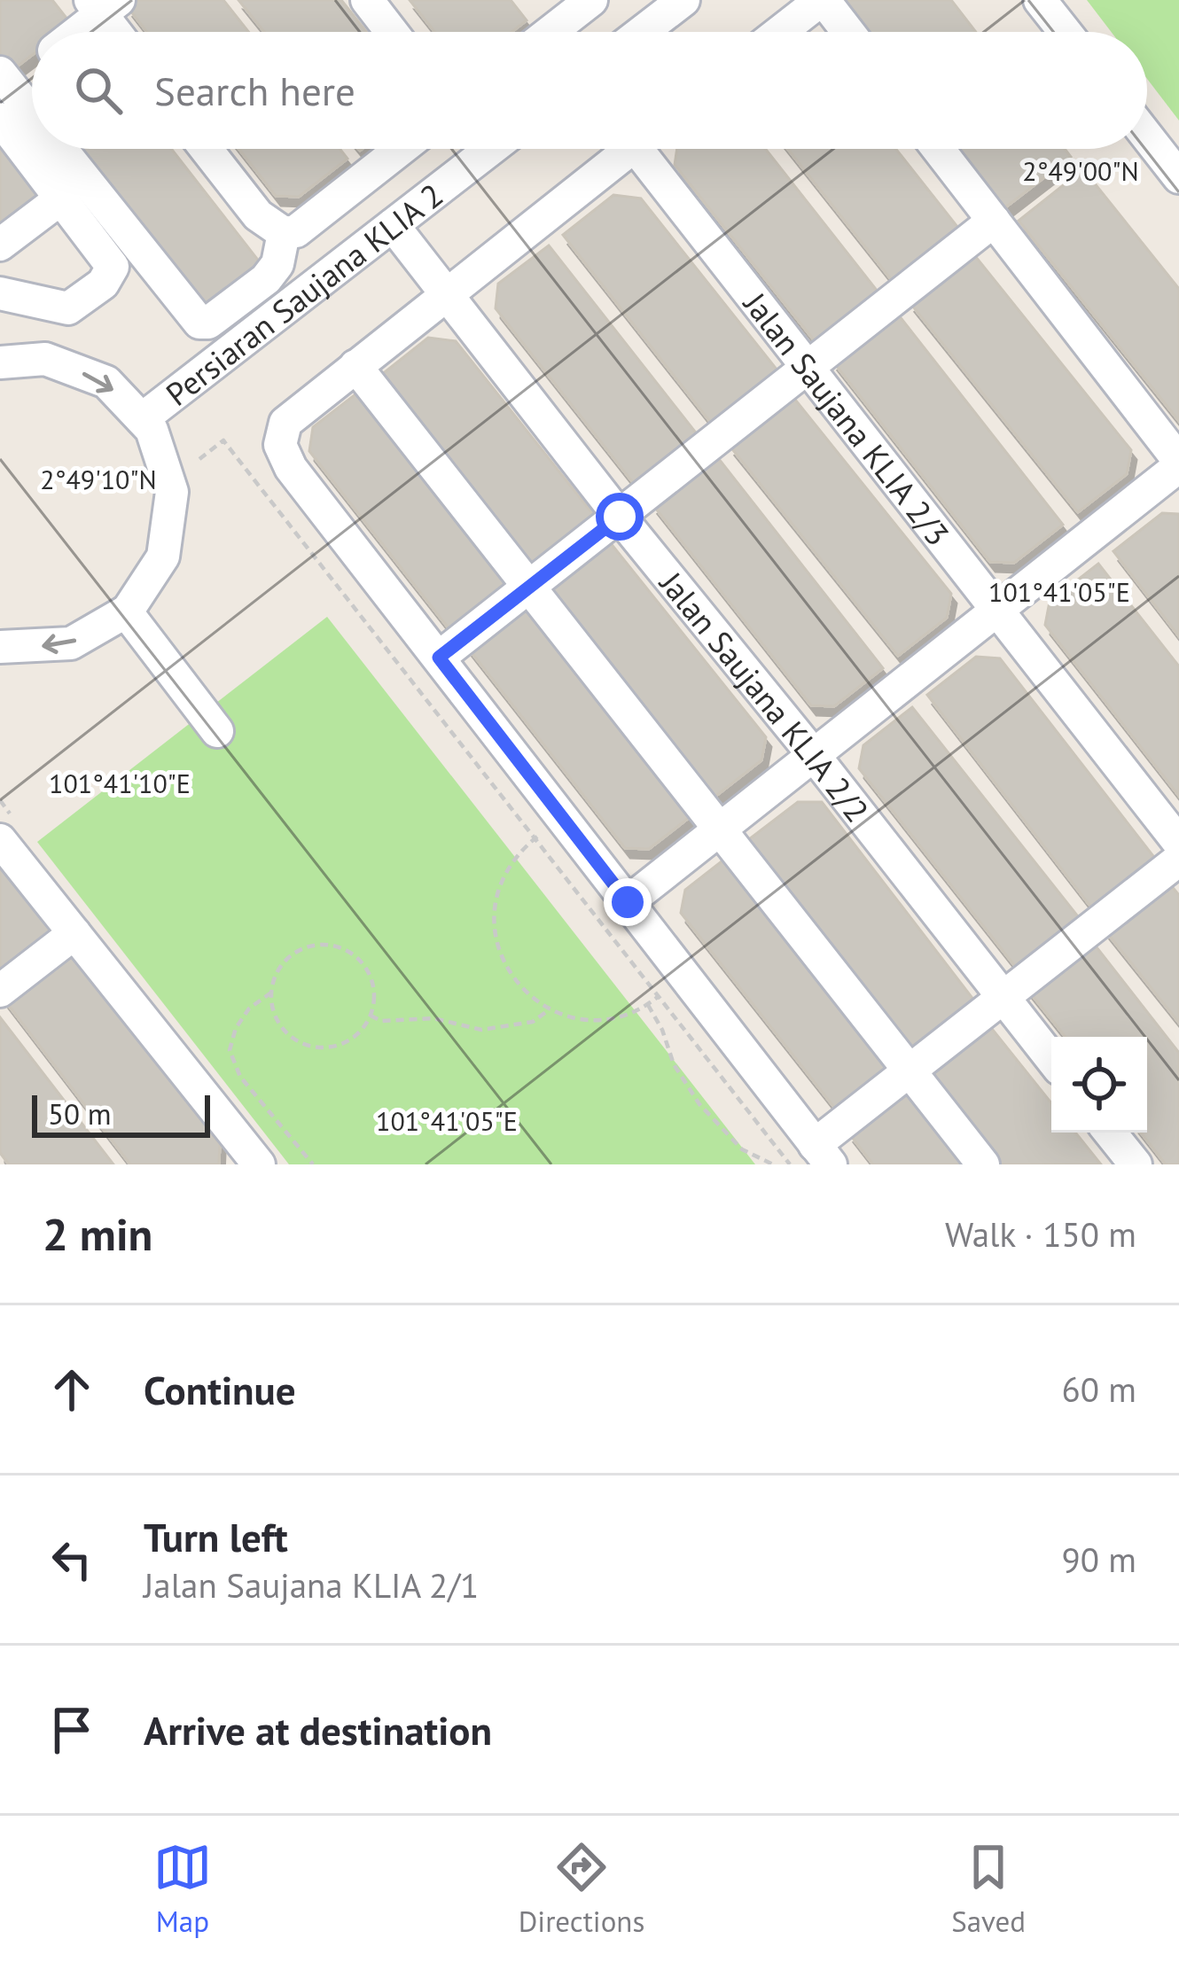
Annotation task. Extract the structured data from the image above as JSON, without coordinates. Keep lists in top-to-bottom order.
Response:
{
  "streets": {
    "street": ["Persiaran Saujana KLIA 2", "Jalan Saujana KLIA 2/3", "Jalan Saujana KLIA 2/2"]
  },
  "crossings": [
    ["Persiaran Saujana KLIA 2", "Jalan Saujana KLIA 2/2"]
  ],
  "scale_bar": "50 m",
  "page": {
    "search": "Search here",
    "scale": "50 m",
    "heading": ["2 min", "Walk · 150 m"],
    "list": [
      ["Continue", "60 m"],
      ["Turn left", "Jalan Saujana KLIA 2/1", "90 m"],
      "Arrive at destination"
    ],
    "nav": ["Map", "Directions", "Saved"]
  },
  "coordinates": [
    "2°49'00\"N",
    "2°49'10\"N",
    "101°41'05\"E",
    "101°41'10\"E"
  ]
}
